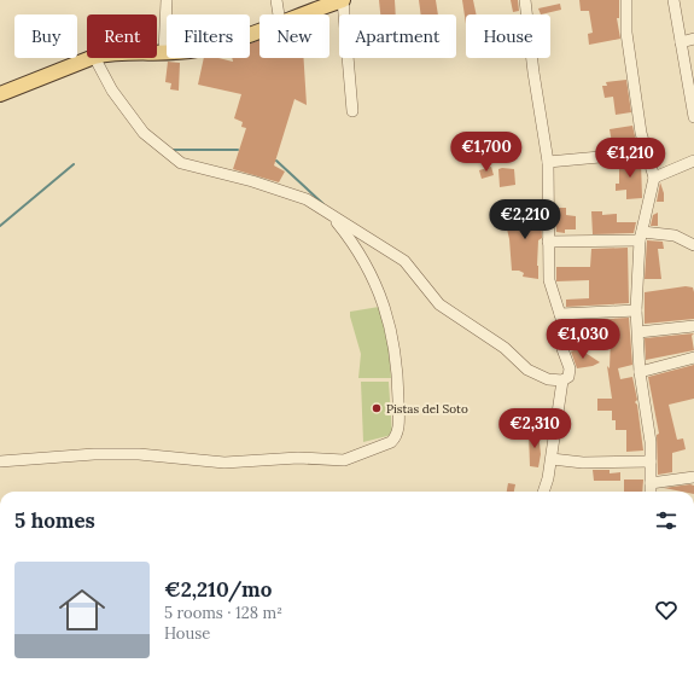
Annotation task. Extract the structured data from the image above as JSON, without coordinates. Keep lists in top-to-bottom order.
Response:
{
  "places": ["Pistas del Soto"],
  "page": {
    "chip": [
      "Buy",
      "Rent",
      "Filters",
      "New",
      "Apartment",
      "House"
    ],
    "price": [
      "€1,700",
      "€1,210",
      "€2,210",
      "€1,030",
      "€2,310"
    ],
    "heading": "5 homes",
    "list": [
      {
        "name": "€2,210/mo",
        "note": "5 rooms · 128 m² · House"
      }
    ]
  }
}
